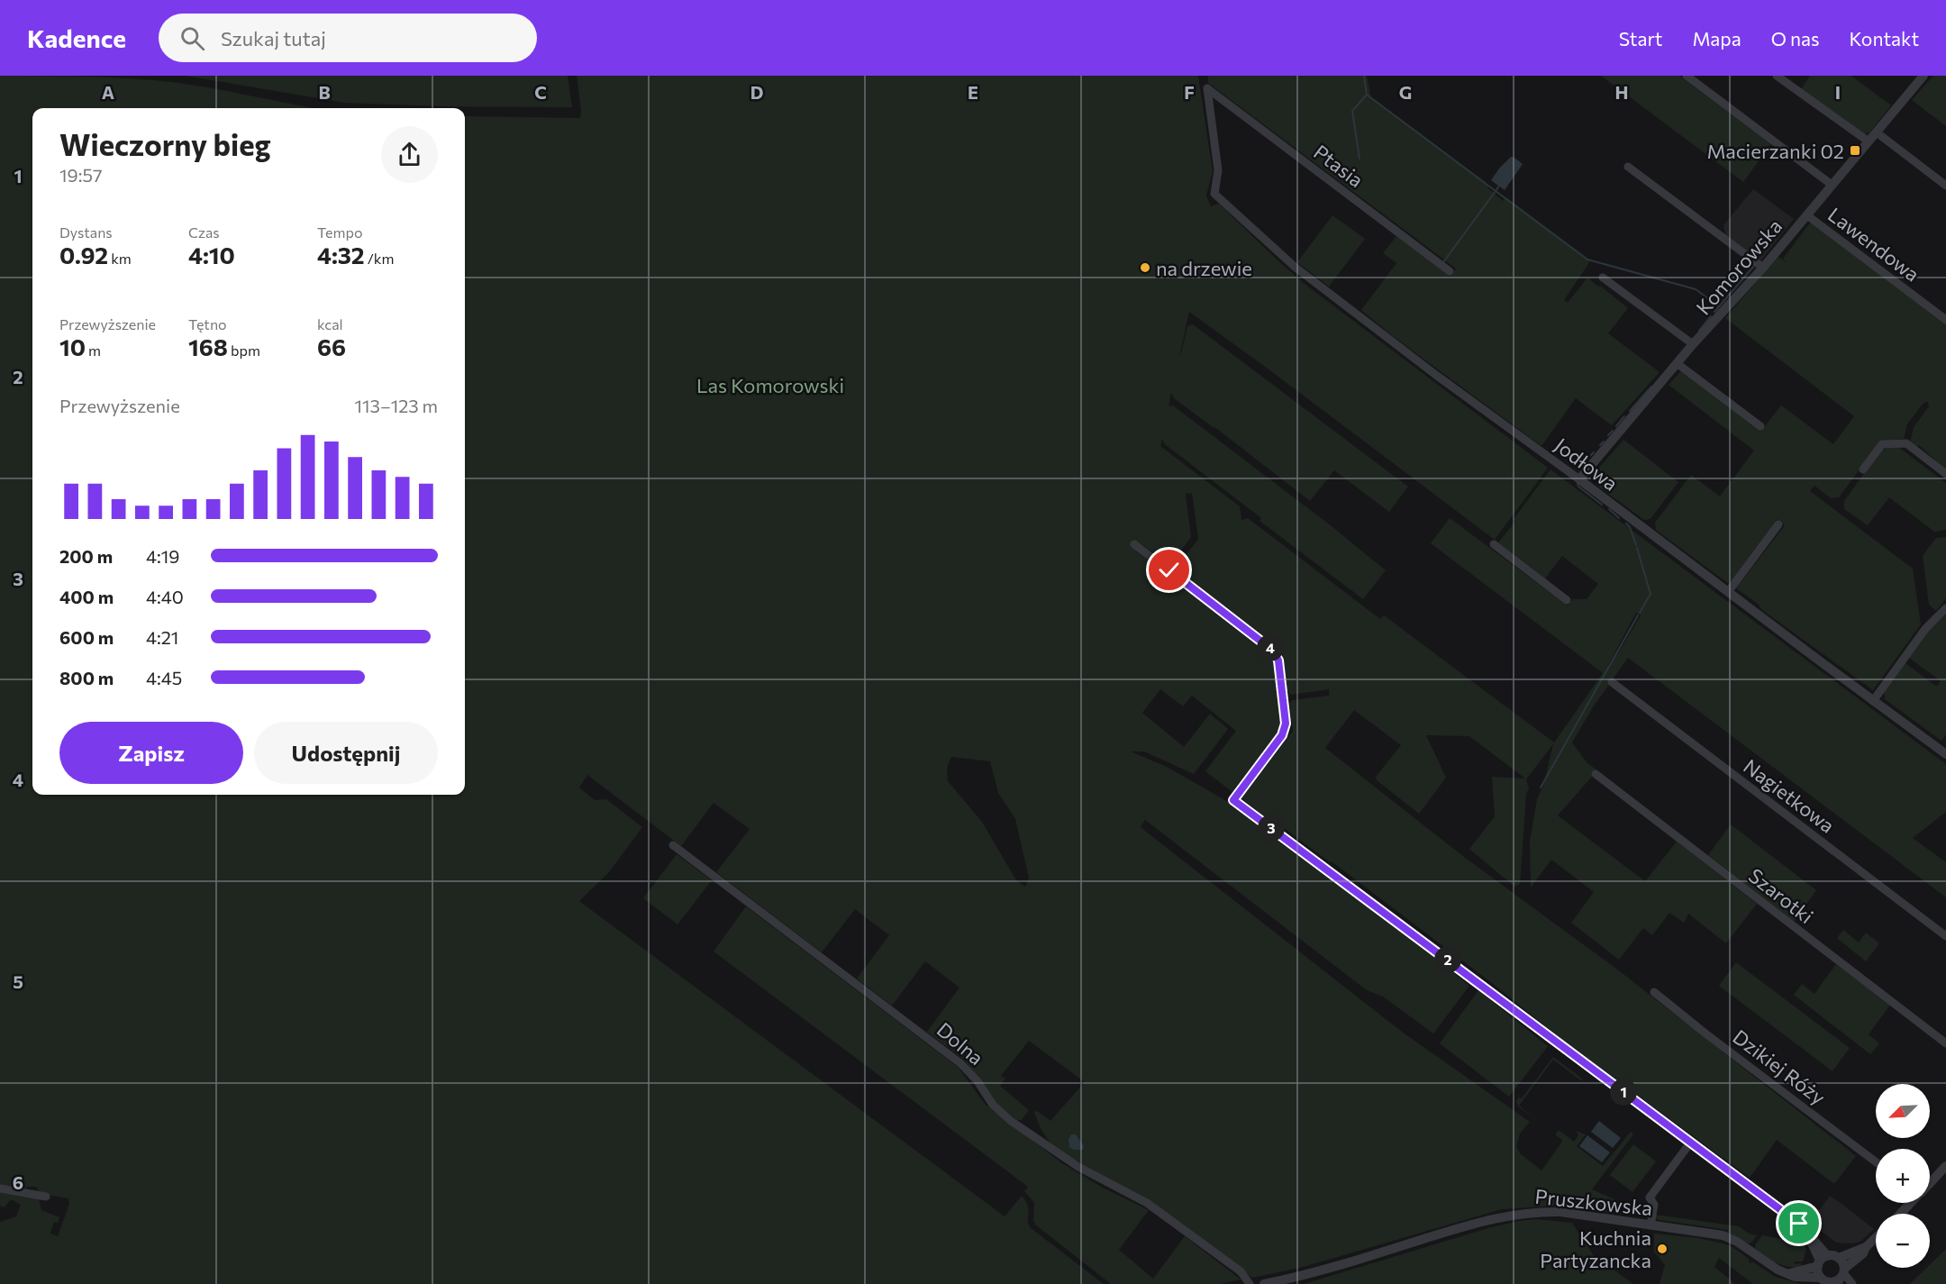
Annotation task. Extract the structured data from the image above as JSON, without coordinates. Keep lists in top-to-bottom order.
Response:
{
  "streets": {
    "street": [
      "Ptasia",
      "Lawendowa",
      "Komorowska",
      "Jodłowa",
      "Nagietkowa",
      "Szarotki",
      "Dolna",
      "Dzikiej Róży",
      "Pruszkowska"
    ]
  },
  "crossings": [
    ["Ptasia", "Jodłowa"],
    ["Lawendowa", "Komorowska"],
    ["Komorowska", "Jodłowa"]
  ],
  "parks": ["Las Komorowski"],
  "places": {
    "transit": ["Macierzanki 02"],
    "other": ["na drzewie", "Kuchnia Partyzancka"]
  },
  "north": "bottom left",
  "page": {
    "header": "Kadence",
    "search": "Szukaj tutaj",
    "nav": [
      "Start",
      "Mapa",
      "O nas",
      "Kontakt"
    ],
    "heading": ["Wieczorny bieg", "19:57"],
    "stats": [
      ["Dystans", "0.92 km"],
      ["Czas", "4:10"],
      ["Tempo", "4:32 /km"],
      ["Przewyższenie", "10 m"],
      ["Tętno", "168 bpm"],
      ["kcal", "66"]
    ],
    "chart": ["Przewyższenie", "113–123 m"],
    "list": [
      {
        "name": "200 m",
        "note": "4:19"
      },
      {
        "name": "400 m",
        "note": "4:40"
      },
      {
        "name": "600 m",
        "note": "4:21"
      },
      {
        "name": "800 m",
        "note": "4:45"
      }
    ],
    "pins": [
      "4",
      "3",
      "2",
      "1"
    ],
    "buttons": ["Zapisz", "Udostępnij"],
    "map_buttons": ["+", "−"]
  },
  "grid": {
    "columns": [
      "A",
      "B",
      "C",
      "D",
      "E",
      "F",
      "G",
      "H",
      "I"
    ],
    "rows": [
      "1",
      "2",
      "3",
      "4",
      "5",
      "6"
    ]
  }
}
